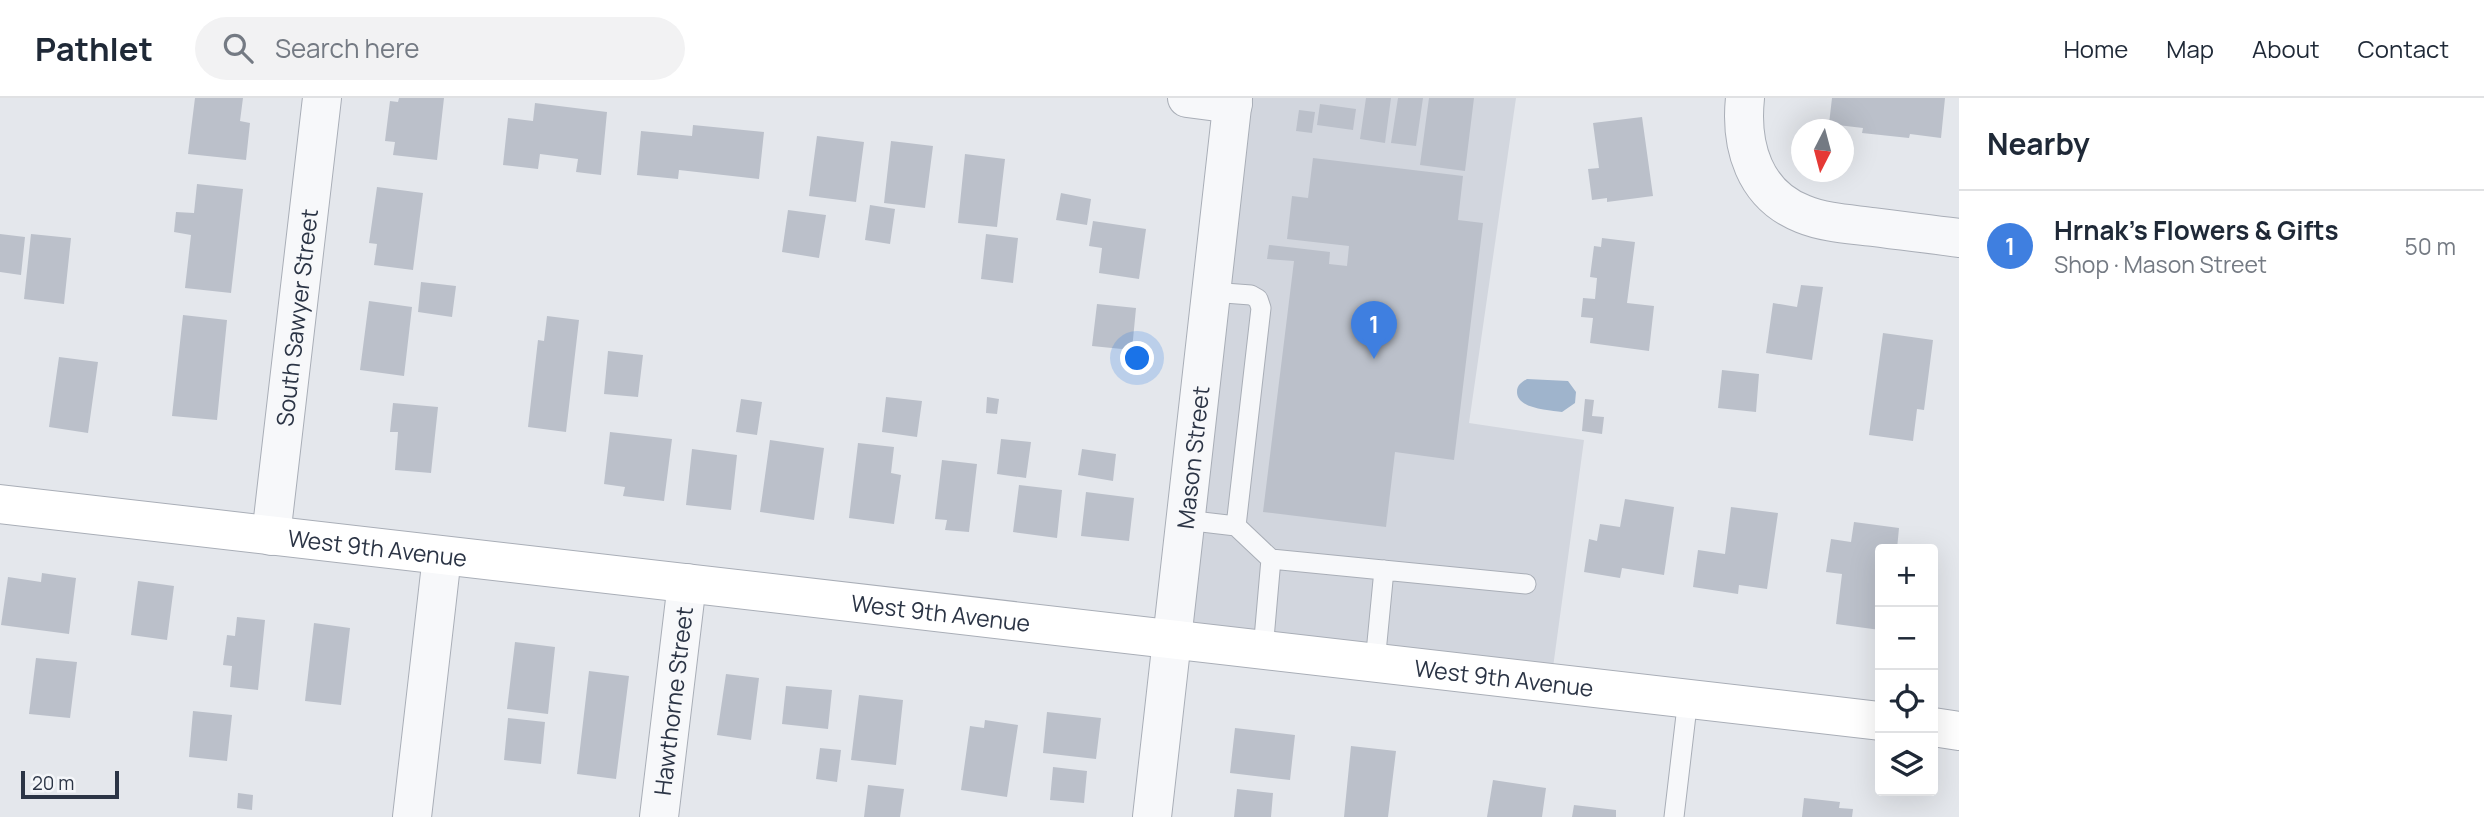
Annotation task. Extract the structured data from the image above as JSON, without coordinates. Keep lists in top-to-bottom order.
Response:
{
  "streets": {
    "main road": ["West 9th Avenue"],
    "street": ["South Sawyer Street", "Mason Street", "Hawthorne Street"]
  },
  "crossings": [
    ["South Sawyer Street", "West 9th Avenue"],
    ["Mason Street", "West 9th Avenue"],
    ["West 9th Avenue", "Hawthorne Street"]
  ],
  "scale_bar": "20 m",
  "north": "bottom",
  "page": {
    "header": "Pathlet",
    "search": "Search here",
    "nav": [
      "Home",
      "Map",
      "About",
      "Contact"
    ],
    "heading": "Nearby",
    "list": [
      {
        "mark": "1",
        "name": "Hrnak's Flowers & Gifts",
        "note": "Shop · Mason Street",
        "value": "50 m"
      }
    ],
    "pins": "1",
    "map_buttons": ["+", "−"],
    "scale": "20 m"
  }
}
